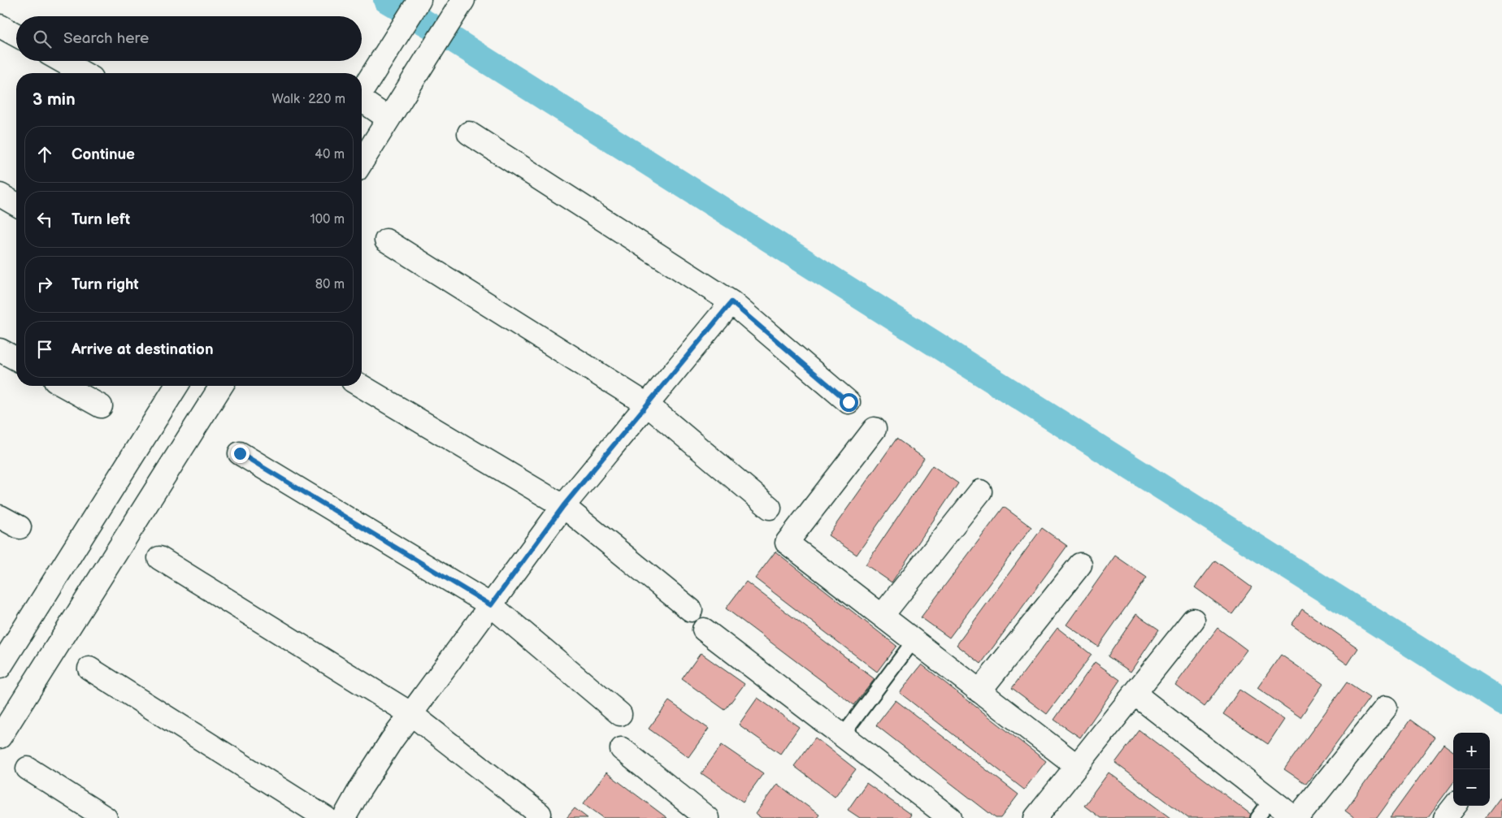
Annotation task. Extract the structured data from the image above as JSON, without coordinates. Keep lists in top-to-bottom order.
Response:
{
  "page": {
    "search": "Search here",
    "heading": ["3 min", "Walk · 220 m"],
    "list": [
      ["Continue", "40 m"],
      ["Turn left", "100 m"],
      ["Turn right", "80 m"],
      "Arrive at destination"
    ],
    "map_buttons": ["+", "−"]
  }
}
